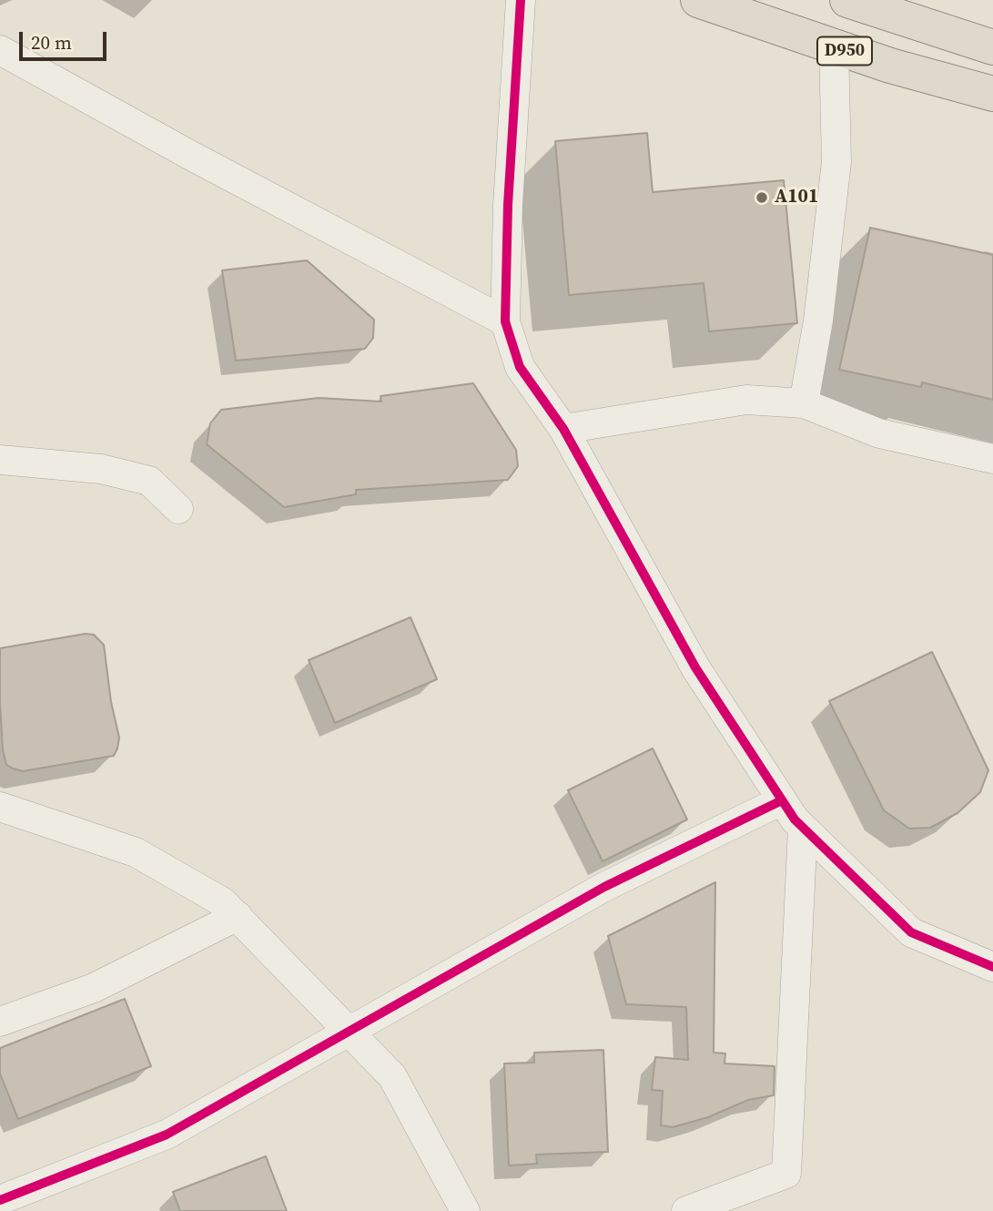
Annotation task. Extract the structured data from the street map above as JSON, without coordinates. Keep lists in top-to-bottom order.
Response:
{
  "streets": {
    "highway": ["D950"]
  },
  "places": ["A101"],
  "scale_bar": "20 m"
}
